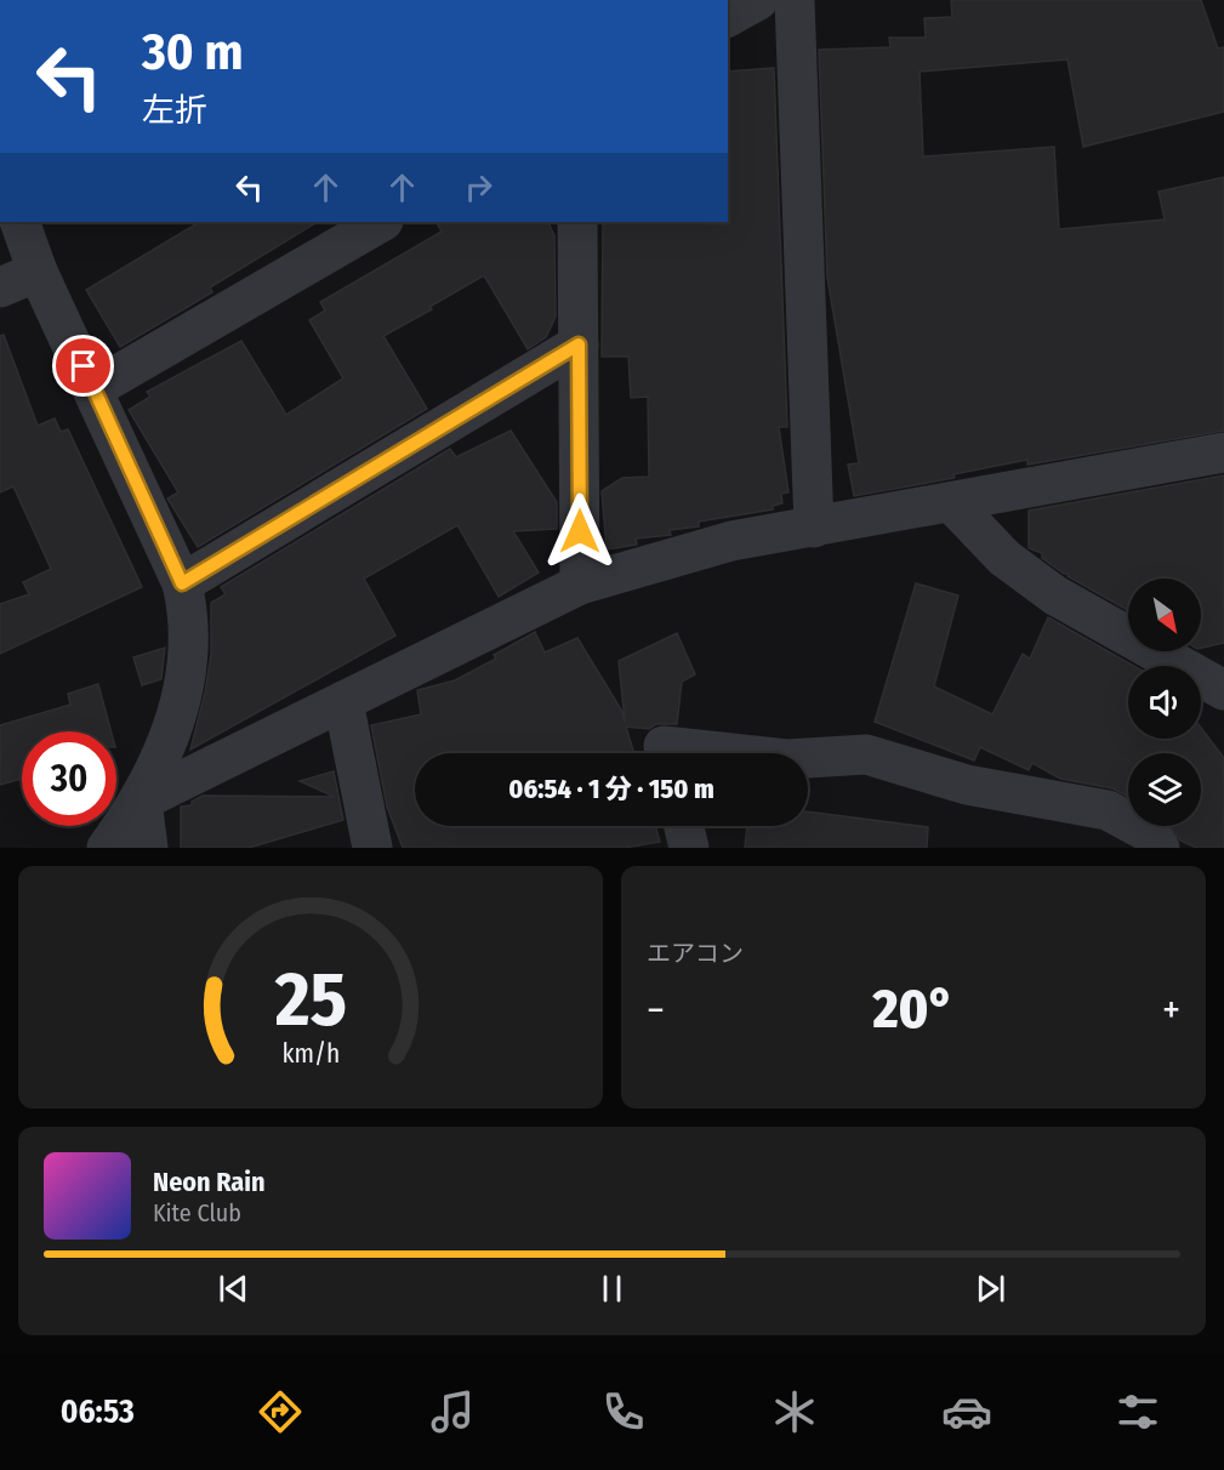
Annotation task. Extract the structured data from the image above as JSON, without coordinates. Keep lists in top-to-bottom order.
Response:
{
  "north": "bottom right",
  "page": {
    "turn": ["30 m", "左折"],
    "limit": "30",
    "trip": "06:54 · 1 分 · 150 m",
    "tile": "エアコン",
    "heat": ["−", "20°", "+"],
    "song": ["Neon Rain", "Kite Club"],
    "tabs": "06:53",
    "gauge": ["25", "km/h"]
  }
}
